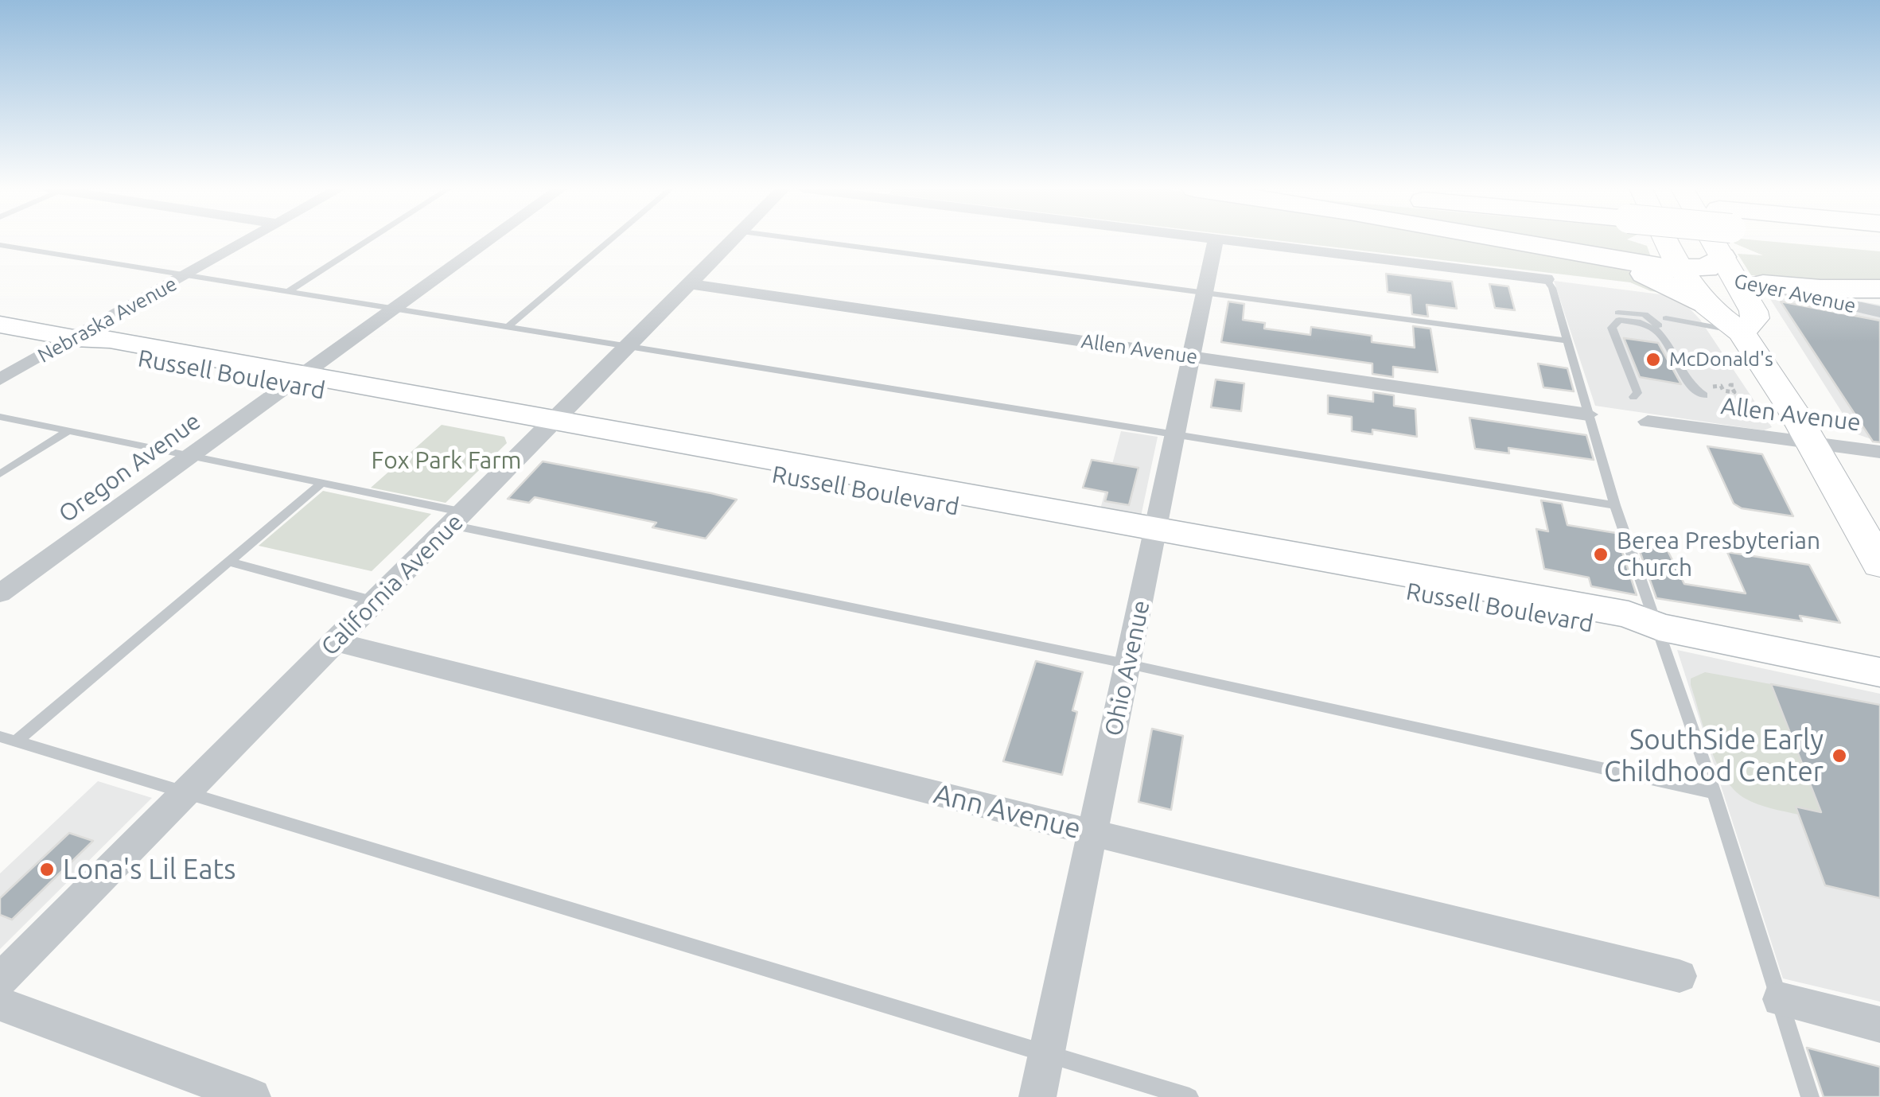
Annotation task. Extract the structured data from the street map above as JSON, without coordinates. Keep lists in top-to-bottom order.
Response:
{
  "streets": {
    "main road": ["Russell Boulevard"],
    "street": [
      "Geyer Avenue",
      "Nebraska Avenue",
      "Allen Avenue",
      "Oregon Avenue",
      "California Avenue",
      "Ohio Avenue",
      "Ann Avenue"
    ]
  },
  "crossings": [
    ["Nebraska Avenue", "Russell Boulevard"],
    ["Allen Avenue", "California Avenue"],
    ["Allen Avenue", "Ohio Avenue"],
    ["Russell Boulevard", "Oregon Avenue"],
    ["Russell Boulevard", "California Avenue"],
    ["Russell Boulevard", "Ohio Avenue"],
    ["California Avenue", "Ann Avenue"],
    ["Ohio Avenue", "Ann Avenue"]
  ],
  "parks": ["Fox Park Farm"],
  "places": [
    "McDonald's",
    "Berea Presbyterian Church",
    "SouthSide Early Childhood Center",
    "Lona's Lil Eats"
  ]
}
